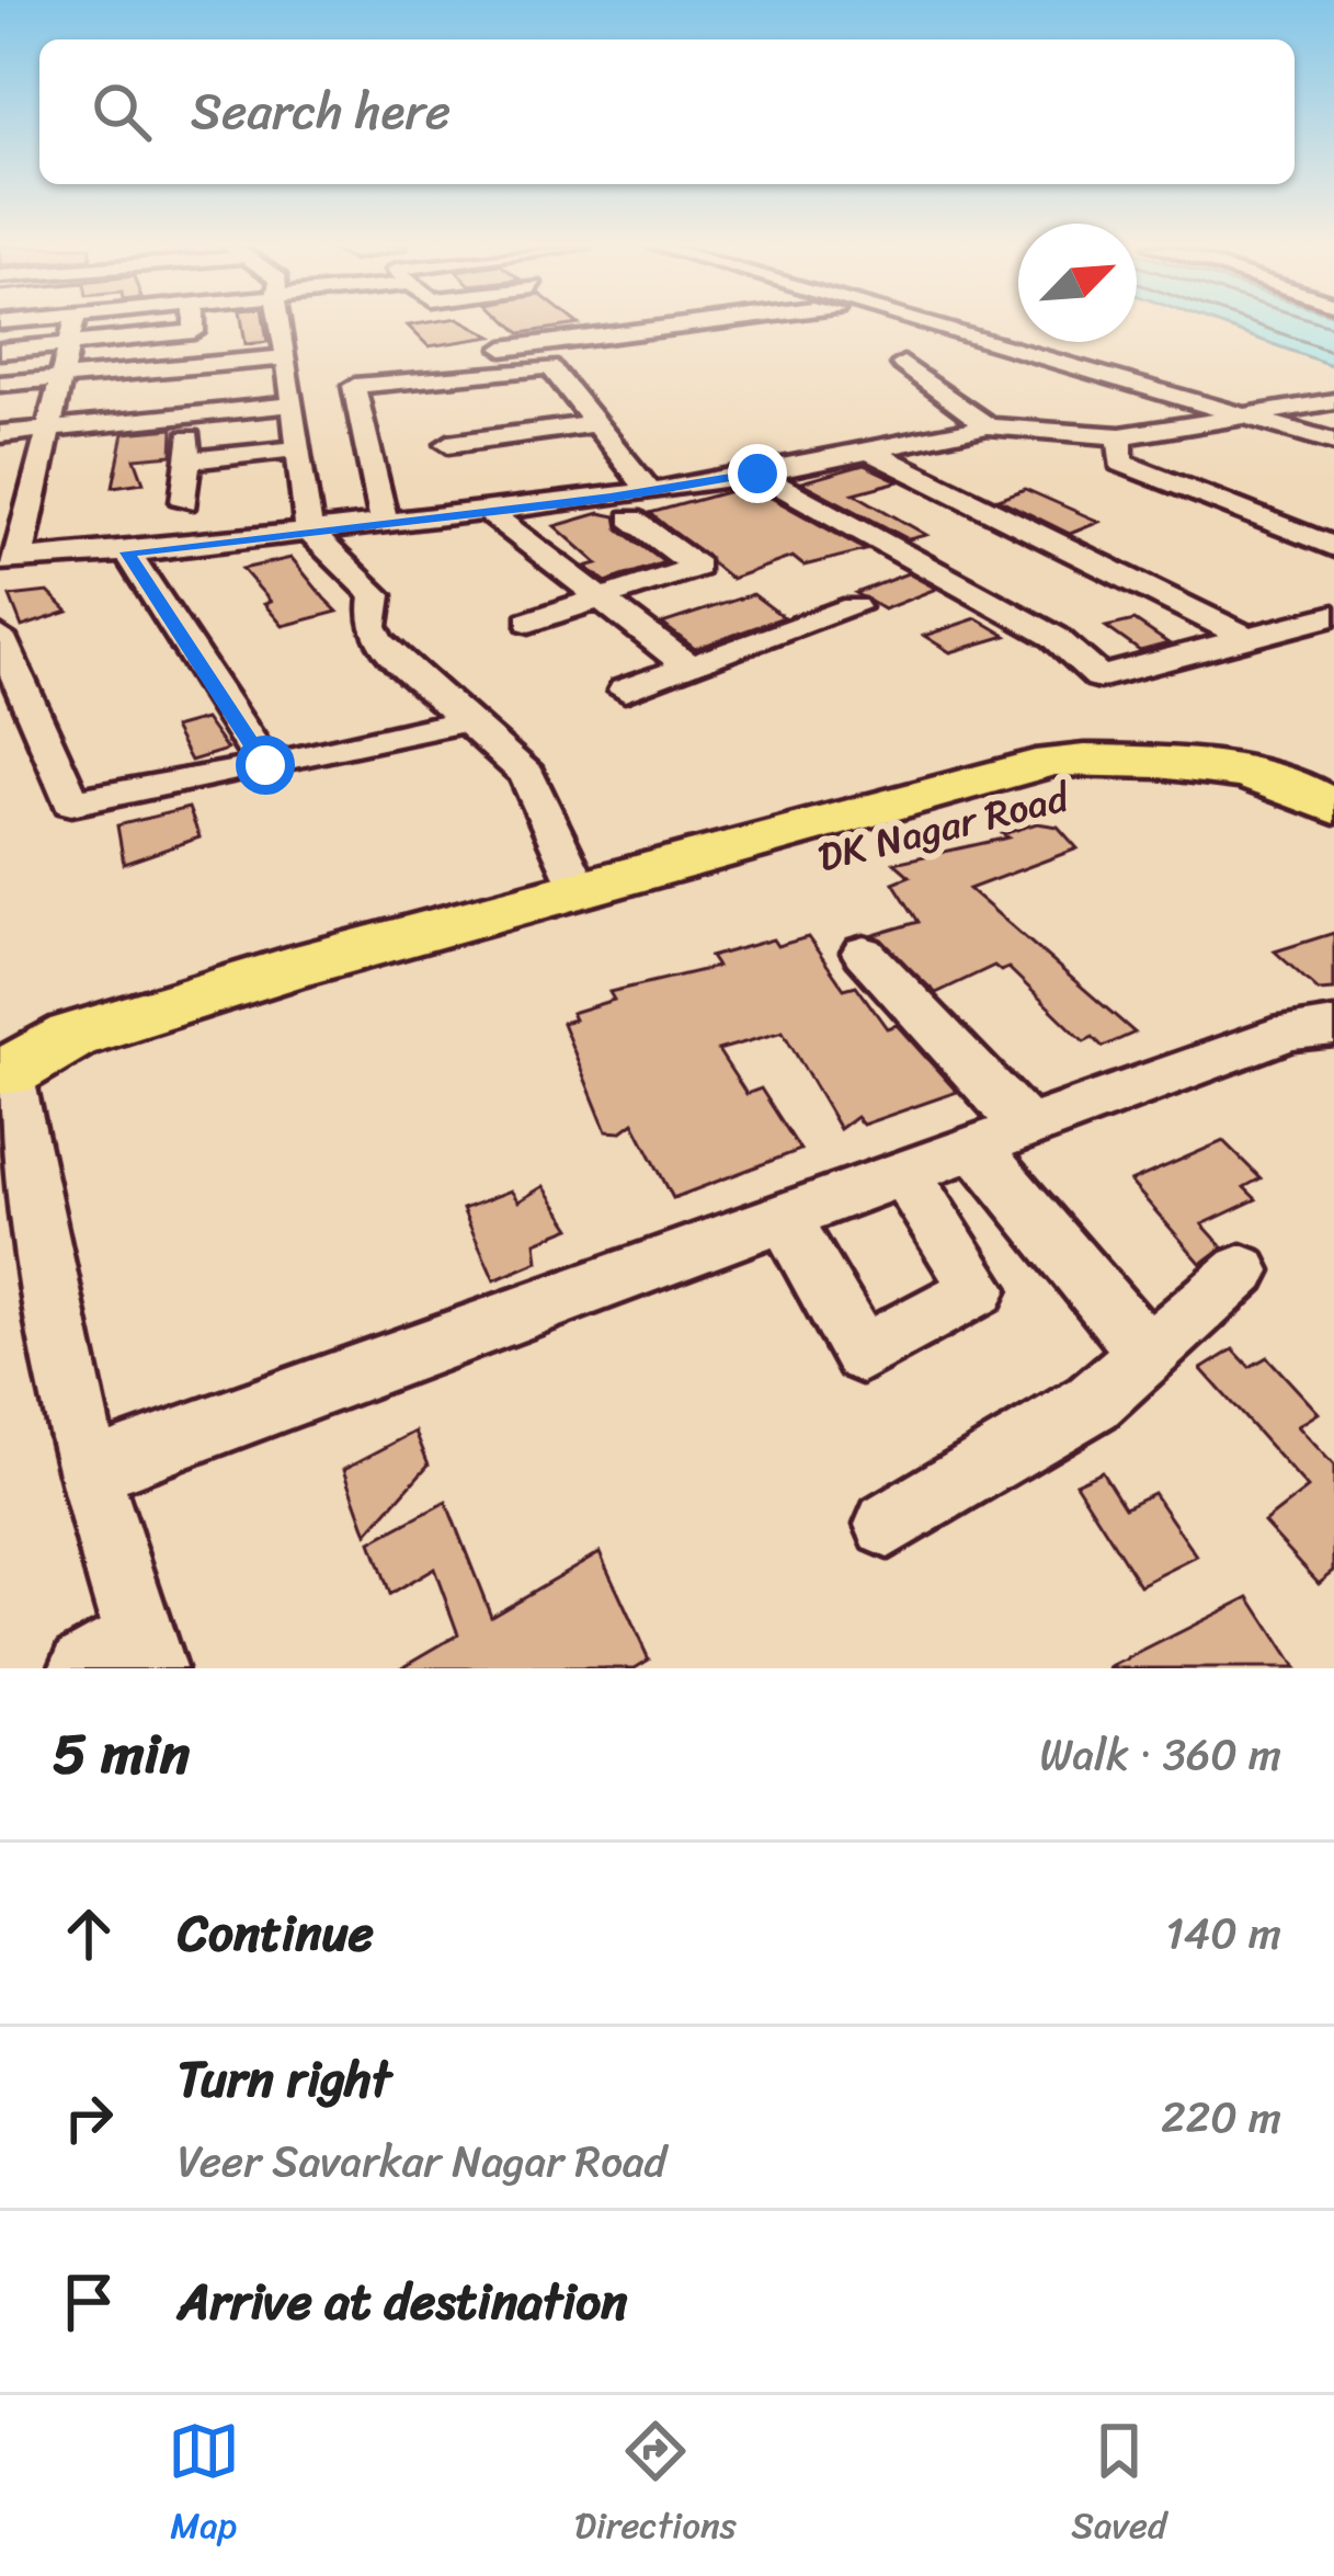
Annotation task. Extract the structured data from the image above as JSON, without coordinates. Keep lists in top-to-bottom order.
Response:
{
  "streets": {
    "main road": ["DK Nagar Road"]
  },
  "north": "top right",
  "page": {
    "search": "Search here",
    "heading": ["5 min", "Walk · 360 m"],
    "list": [
      ["Continue", "140 m"],
      ["Turn right", "Veer Savarkar Nagar Road", "220 m"],
      "Arrive at destination"
    ],
    "nav": ["Map", "Directions", "Saved"]
  }
}
